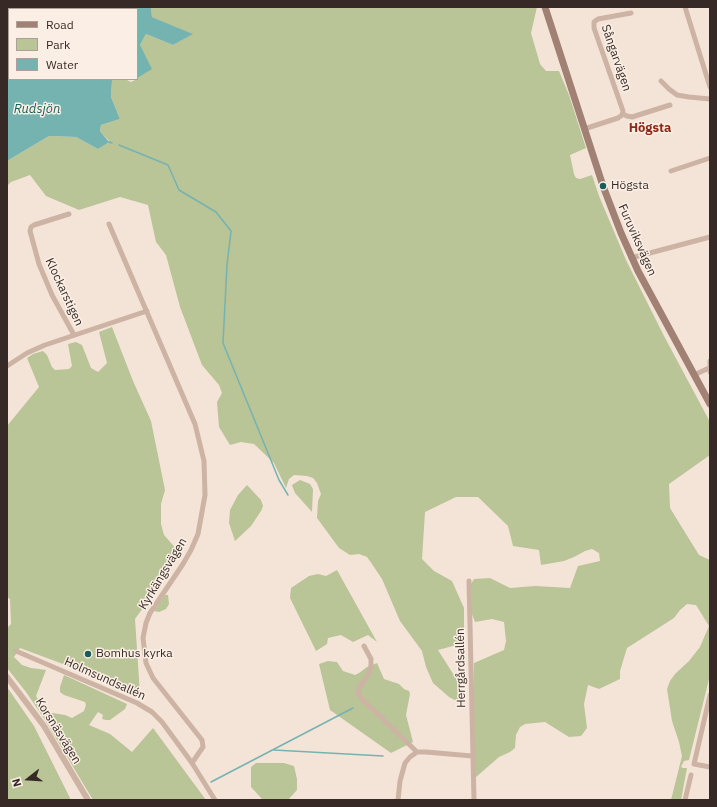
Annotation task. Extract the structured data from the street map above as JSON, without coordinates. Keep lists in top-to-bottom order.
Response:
{
  "streets": {
    "main road": ["Furuviksvägen"],
    "street": [
      "Sångarvägen",
      "Klockarstigen",
      "Kyrkängsvägen",
      "Herrgårdsallén",
      "Holmsundsallén",
      "Korsnäsvägen"
    ]
  },
  "crossings": [
    ["Kyrkängsvägen", "Holmsundsallén"]
  ],
  "districts": ["Högsta"],
  "water": ["Rudsjön"],
  "places": ["Högsta", "Bomhus kyrka"],
  "legend": ["Road", "Park", "Water"],
  "north": "left"
}
